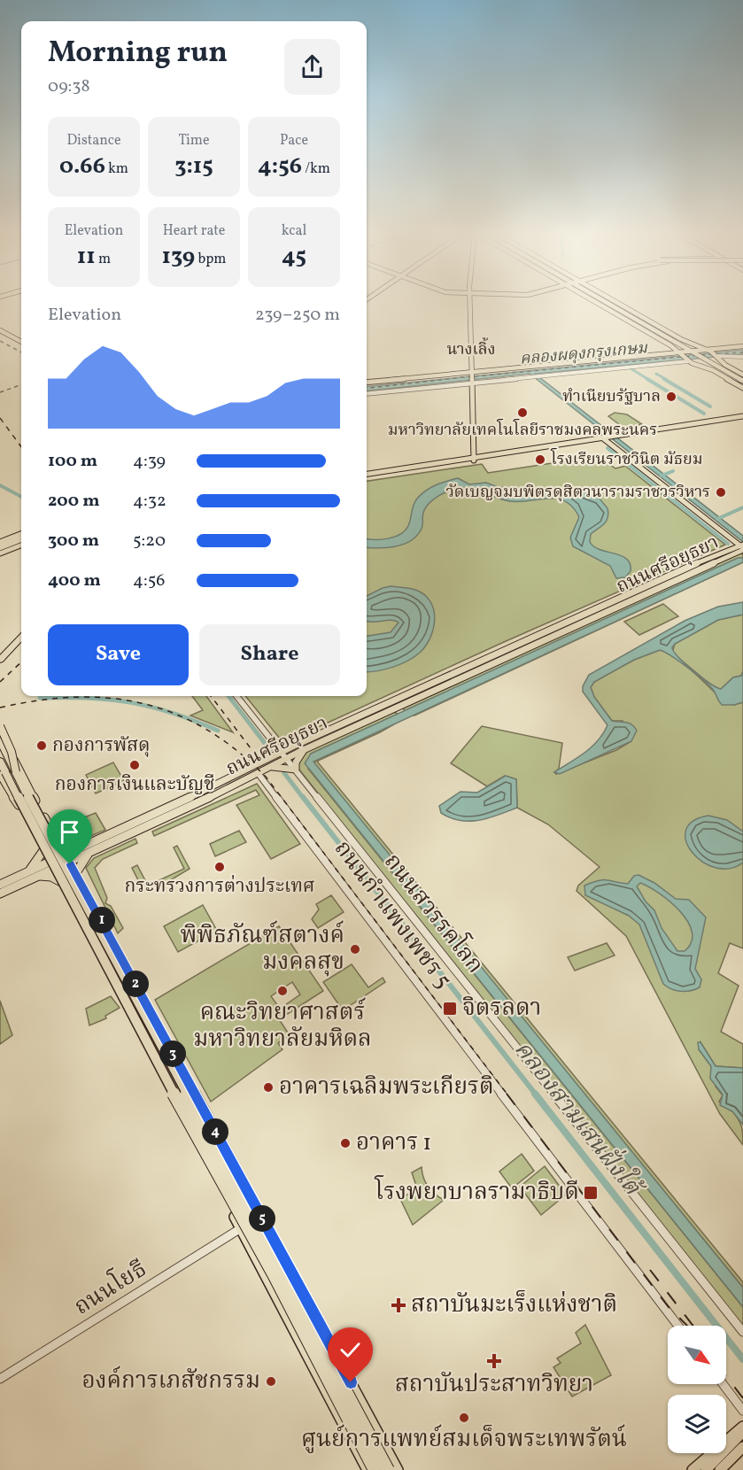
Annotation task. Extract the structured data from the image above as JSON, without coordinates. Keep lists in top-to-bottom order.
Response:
{
  "streets": {
    "main road": ["ถนนศรีอยุธยา"],
    "street": ["ถนนสวรรคโลก", "ถนนกำแพงเพชร 5", "ถนนโยธี"]
  },
  "crossings": [
    ["ถนนศรีอยุธยา", "ถนนสวรรคโลก"],
    ["ถนนศรีอยุธยา", "ถนนกำแพงเพชร 5"]
  ],
  "districts": ["นางเลิ้ง"],
  "water": ["คลองผดุงกรุงเกษม", "คลองสามเสนฝั่งใต้"],
  "places": {
    "other": [
      "ทำเนียบรัฐบาล",
      "มหาวิทยาลัยเทคโนโลยีราชมงคลพระนคร",
      "โรงเรียนราชวินิต มัธยม",
      "วัดเบญจมบพิตรดุสิตวนารามราชวรวิหาร",
      "กองการพัสดุ",
      "กองการเงินและบัญชี",
      "กระทรวงการต่างประเทศ",
      "พิพิธภัณฑ์สตางค์ มงคลสุข",
      "คณะวิทยาศาสตร์ มหาวิทยาลัยมหิดล",
      "อาคารเฉลิมพระเกียรติ",
      "อาคาร 1",
      "องค์การเภสัชกรรม",
      "ศูนย์การแพทย์สมเด็จพระเทพรัตน์"
    ],
    "transit": ["จิตรลดา", "โรงพยาบาลรามาธิบดี"],
    "health": ["สถาบันมะเร็งแห่งชาติ", "สถาบันประสาทวิทยา"]
  },
  "north": "bottom right",
  "page": {
    "heading": ["Morning run", "09:38"],
    "stats": [
      ["Distance", "0.66 km"],
      ["Time", "3:15"],
      ["Pace", "4:56 /km"],
      ["Elevation", "11 m"],
      ["Heart rate", "139 bpm"],
      ["kcal", "45"]
    ],
    "chart": ["Elevation", "239–250 m"],
    "list": [
      {
        "name": "100 m",
        "note": "4:39"
      },
      {
        "name": "200 m",
        "note": "4:32"
      },
      {
        "name": "300 m",
        "note": "5:20"
      },
      {
        "name": "400 m",
        "note": "4:56"
      }
    ],
    "buttons": ["Save", "Share"],
    "pins": [
      "1",
      "2",
      "3",
      "4",
      "5"
    ]
  }
}
